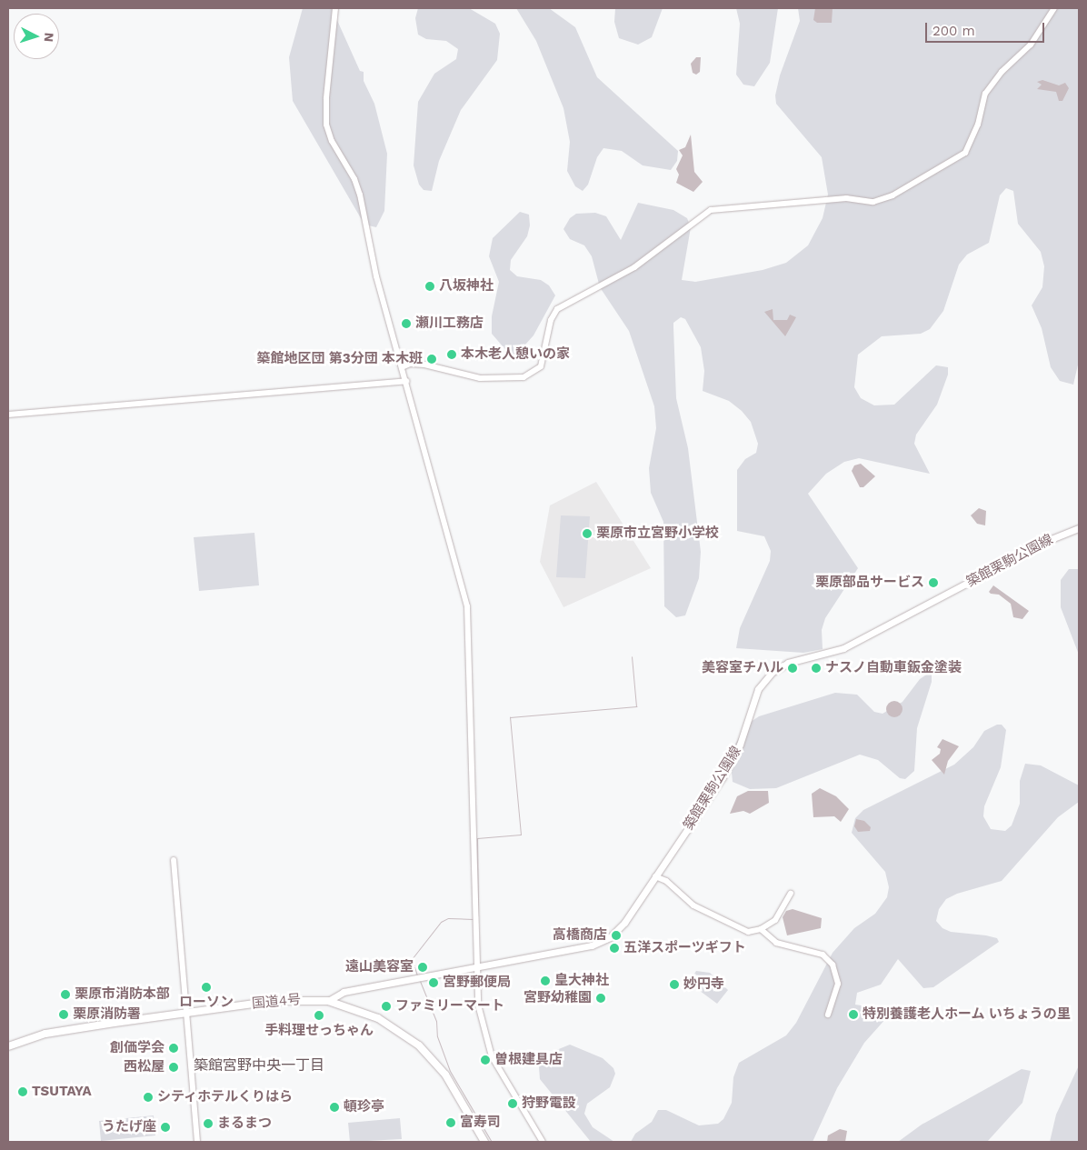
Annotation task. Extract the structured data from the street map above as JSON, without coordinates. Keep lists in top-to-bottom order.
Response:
{
  "streets": {
    "highway": ["国道4号"],
    "main road": ["築館栗駒公園線"]
  },
  "crossings": [
    ["築館栗駒公園線", "国道4号"]
  ],
  "districts": ["築館宮野中央一丁目"],
  "places": [
    "八坂神社",
    "瀬川工務店",
    "本木老人憩いの家",
    "築館地区団 第3分団 本木班",
    "栗原市立宮野小学校",
    "栗原部品サービス",
    "美容室チハル",
    "ナスノ自動車鈑金塗装",
    "高橋商店",
    "五洋スポーツギフト",
    "遠山美容室",
    "皇大神社",
    "宮野郵便局",
    "妙円寺",
    "ローソン",
    "栗原市消防本部",
    "宮野幼稚園",
    "ファミリーマート",
    "栗原消防署",
    "特別養護老人ホーム いちょうの里",
    "手料理せっちゃん",
    "創価学会",
    "曽根建具店",
    "西松屋",
    "TSUTAYA",
    "シティホテルくりはら",
    "狩野電設",
    "頓珍亭",
    "富寿司",
    "まるまつ",
    "うたげ座"
  ],
  "scale_bar": "200 m",
  "north": "right"
}
